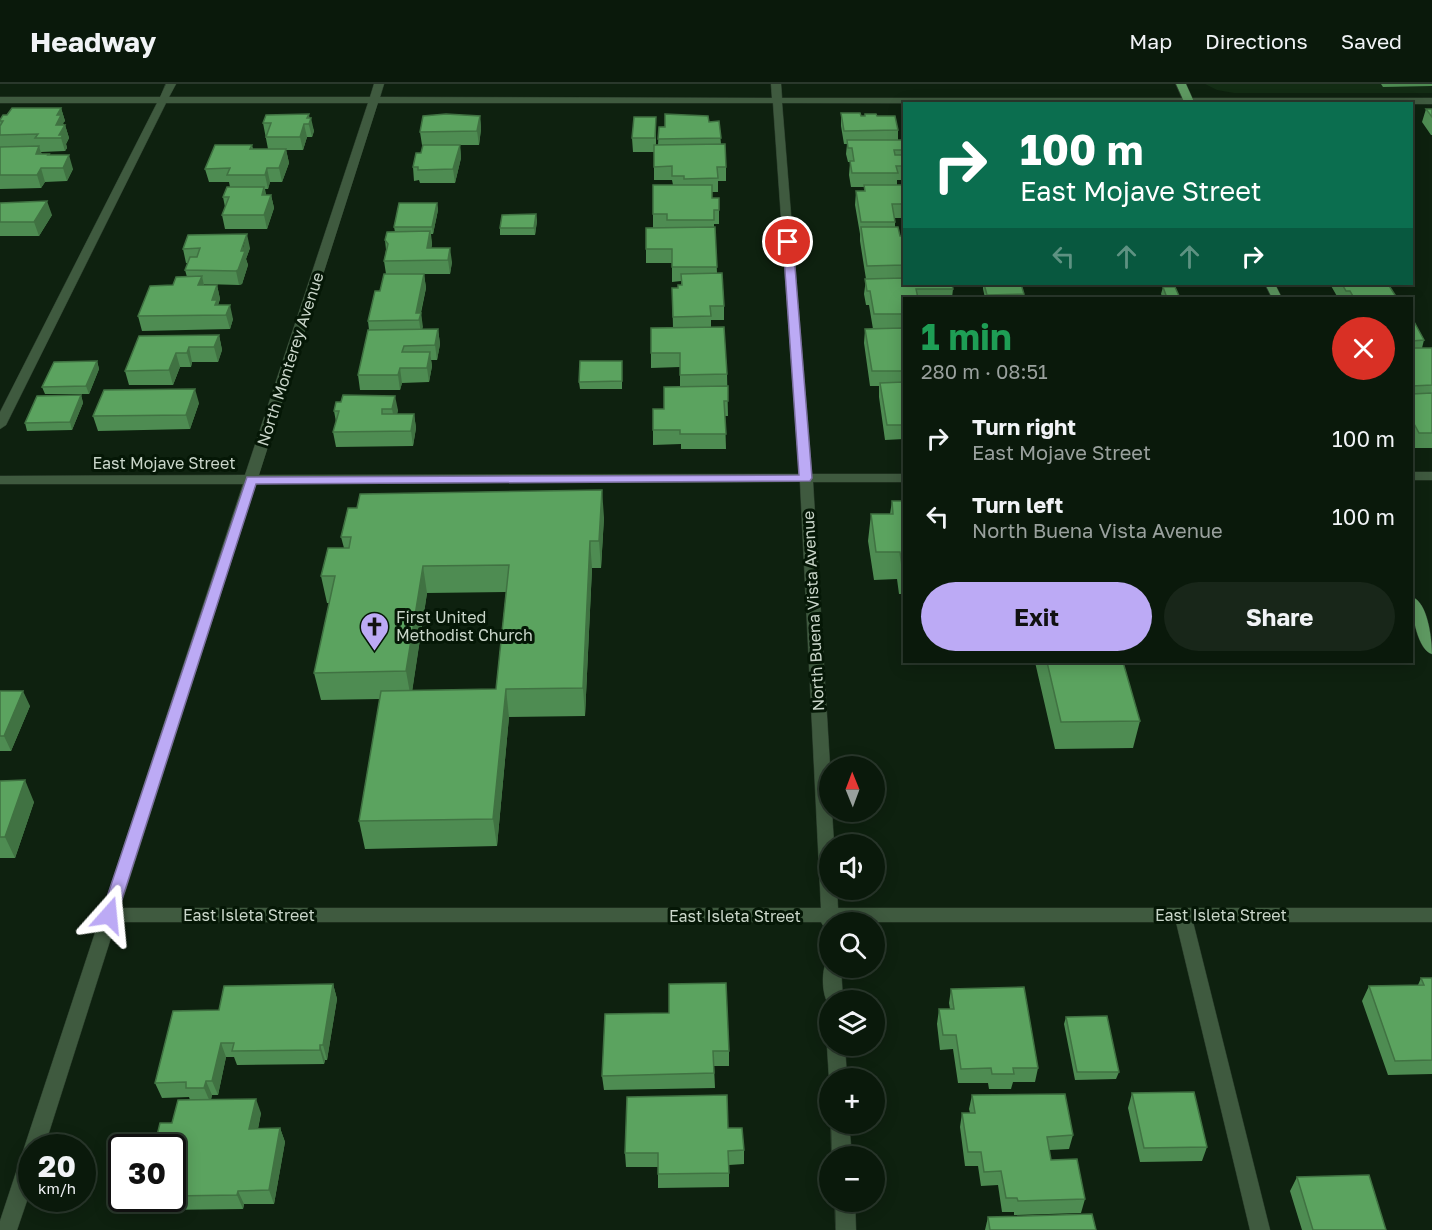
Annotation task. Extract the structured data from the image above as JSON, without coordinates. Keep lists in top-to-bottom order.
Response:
{
  "streets": {
    "street": [
      "North Monterey Avenue",
      "East Mojave Street",
      "North Buena Vista Avenue",
      "East Isleta Street"
    ]
  },
  "crossings": [
    ["North Monterey Avenue", "East Mojave Street"],
    ["North Monterey Avenue", "East Isleta Street"],
    ["East Mojave Street", "North Buena Vista Avenue"]
  ],
  "places": {
    "church": ["First United Methodist Church"]
  },
  "north": "top",
  "page": {
    "header": "Headway",
    "nav": ["Map", "Directions", "Saved"],
    "turn": ["100 m", "East Mojave Street"],
    "heading": ["1 min", "280 m · 08:51"],
    "list": [
      {
        "name": "Turn right",
        "note": "East Mojave Street",
        "value": "100 m"
      },
      {
        "name": "Turn left",
        "note": "North Buena Vista Avenue",
        "value": "100 m"
      }
    ],
    "buttons": ["Exit", "Share"],
    "map_buttons": ["+", "−"],
    "speed": "20 km/h",
    "limit": "30"
  }
}
